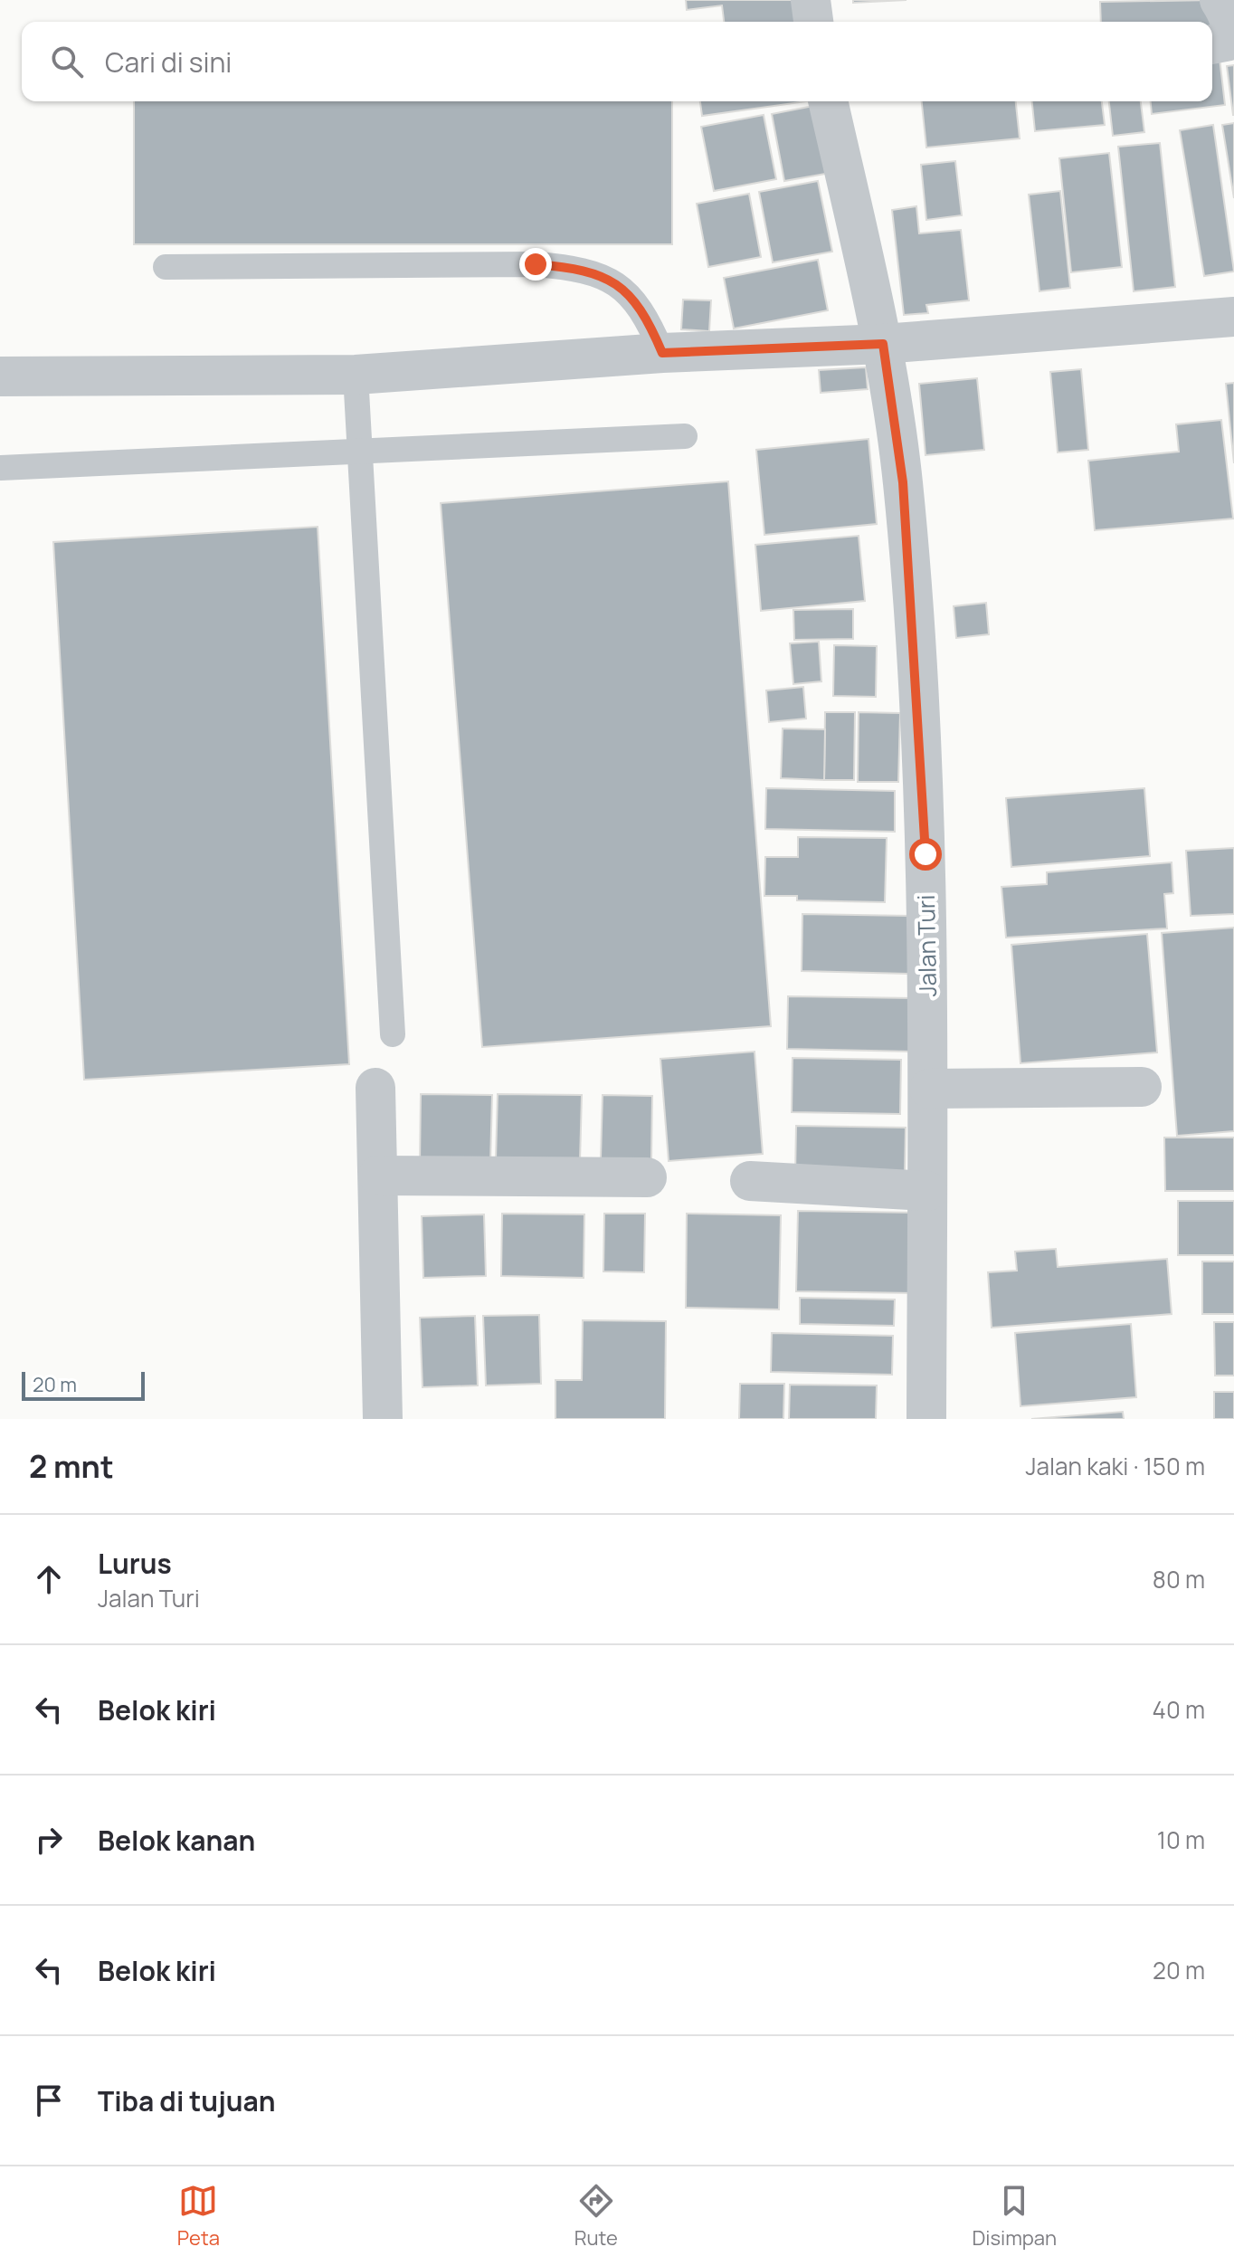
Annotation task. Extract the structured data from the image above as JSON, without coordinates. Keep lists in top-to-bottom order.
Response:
{
  "streets": {
    "street": ["Jalan Turi"]
  },
  "scale_bar": "20 m",
  "page": {
    "search": "Cari di sini",
    "scale": "20 m",
    "heading": ["2 mnt", "Jalan kaki · 150 m"],
    "list": [
      ["Lurus", "Jalan Turi", "80 m"],
      ["Belok kiri", "40 m"],
      ["Belok kanan", "10 m"],
      ["Belok kiri", "20 m"],
      "Tiba di tujuan"
    ],
    "nav": ["Peta", "Rute", "Disimpan"]
  }
}
